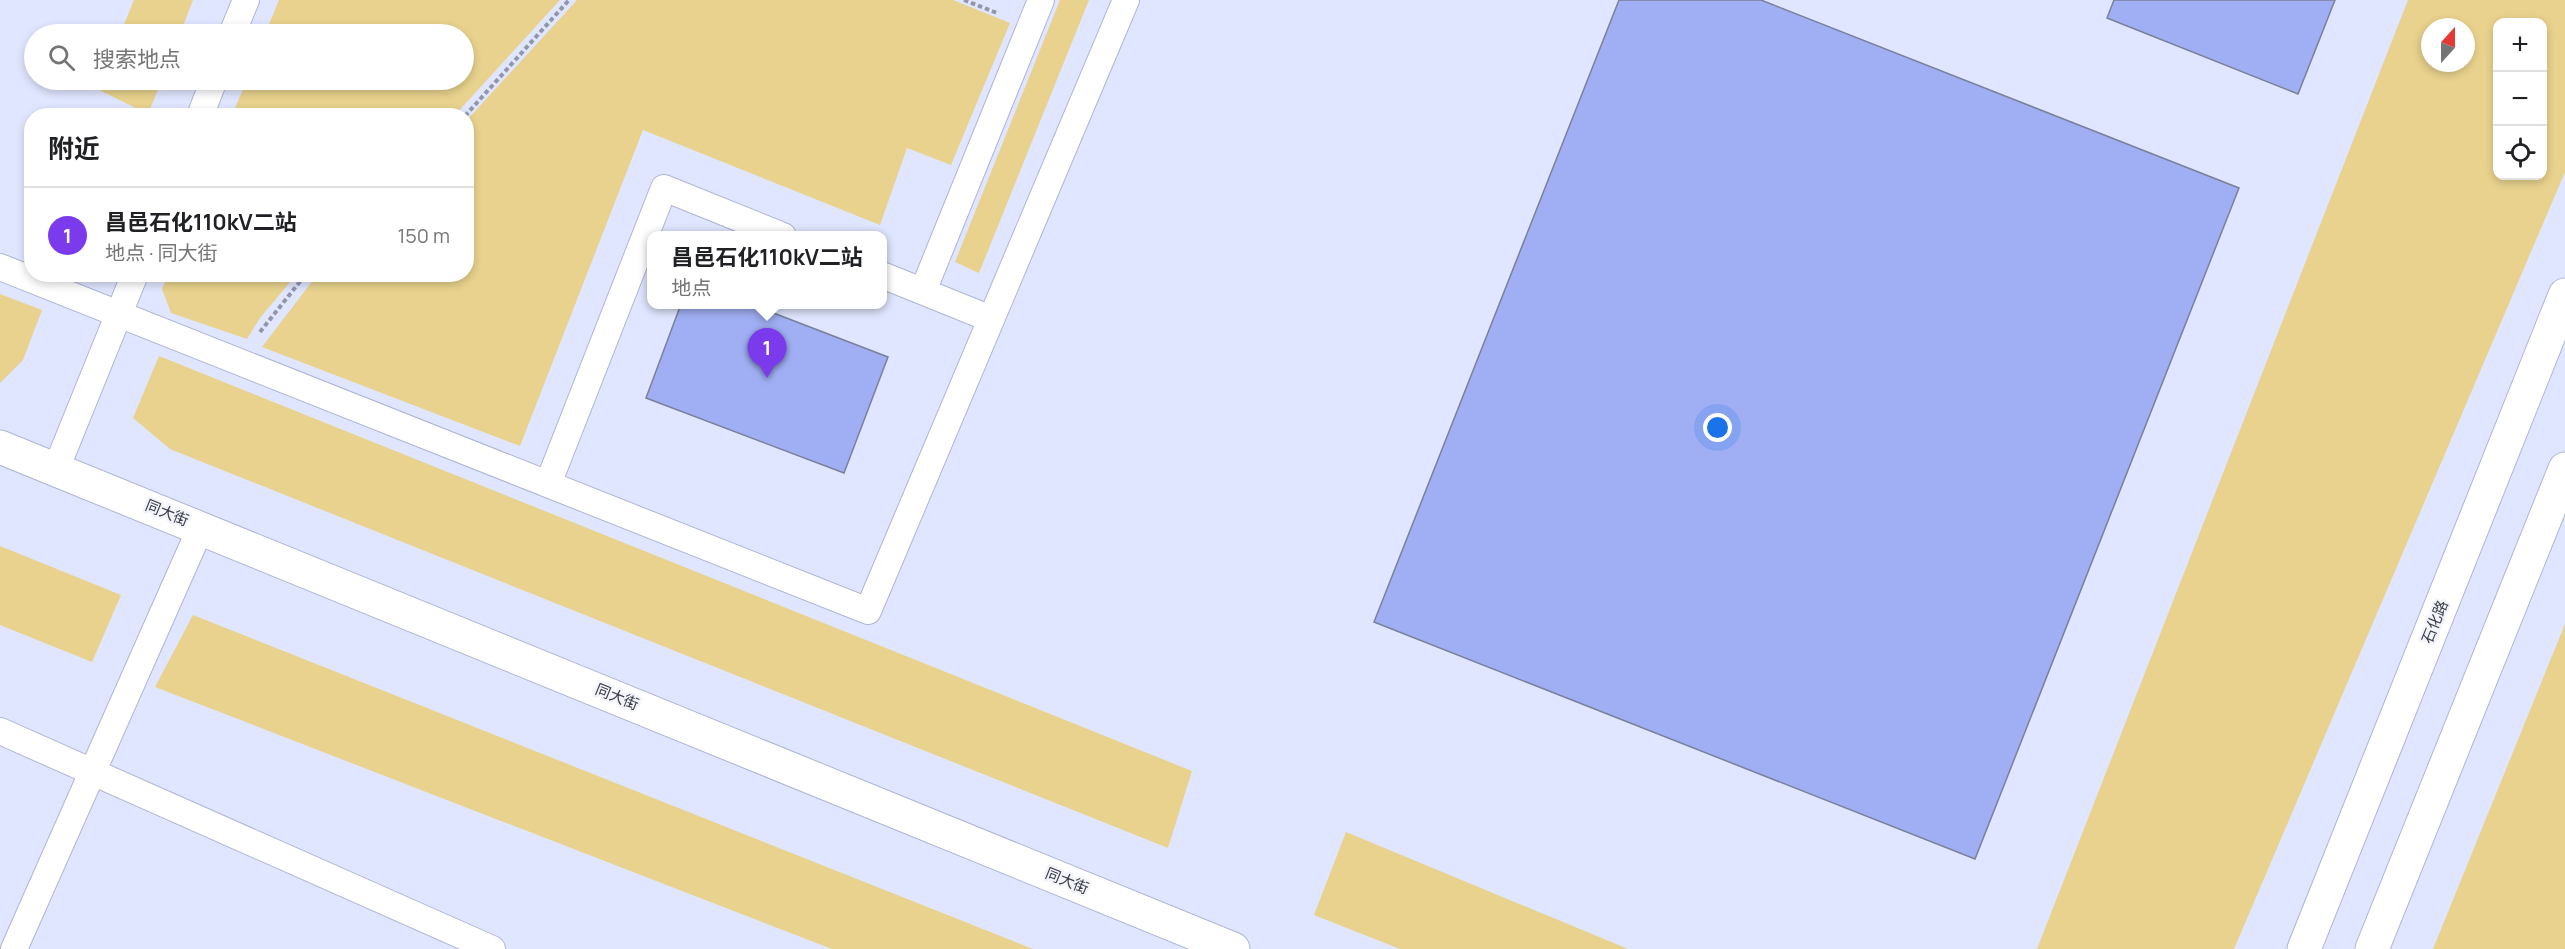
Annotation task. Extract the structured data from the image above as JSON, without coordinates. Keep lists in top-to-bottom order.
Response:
{
  "streets": {
    "street": ["同大街", "石化路"]
  },
  "north": "top",
  "page": {
    "map_buttons": ["+", "−"],
    "search": "搜索地点",
    "heading": "附近",
    "list": [
      {
        "mark": "1",
        "name": "昌邑石化110kV二站",
        "note": "地点 · 同大街",
        "value": "150 m"
      }
    ],
    "popup": ["昌邑石化110kV二站", "地点"],
    "pins": "1"
  }
}
